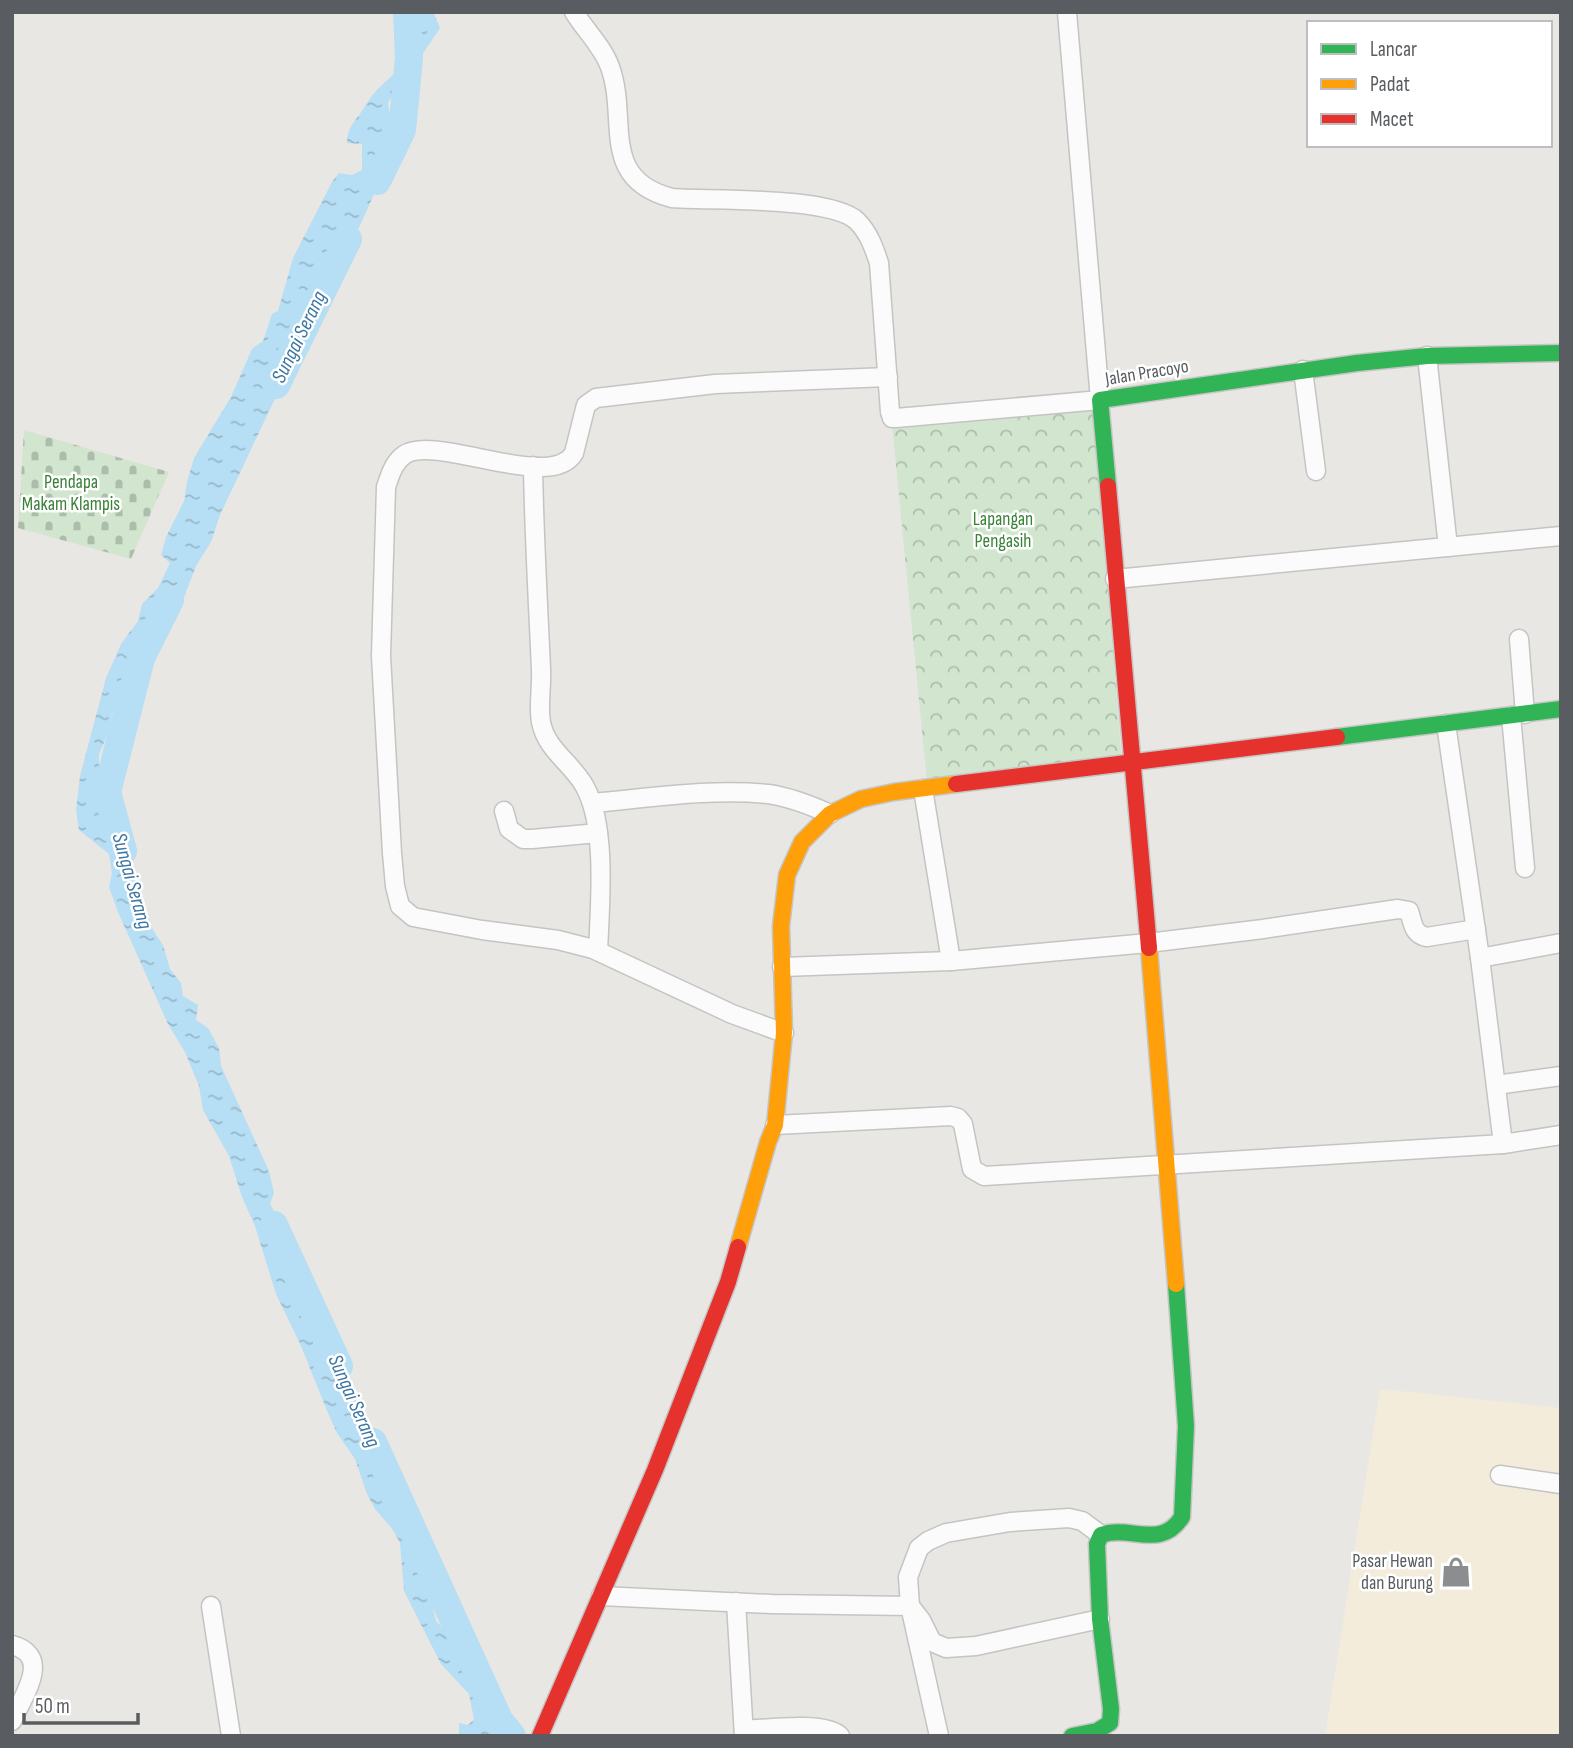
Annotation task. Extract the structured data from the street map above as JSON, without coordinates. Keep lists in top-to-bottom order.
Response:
{
  "streets": {
    "street": ["Jalan Pracoyo"]
  },
  "water": ["Sungai Serang"],
  "parks": ["Pendapa Makam Klampis", "Lapangan Pengasih"],
  "places": {
    "shop": ["Pasar Hewan dan Burung"]
  },
  "legend": ["Lancar", "Padat", "Macet"],
  "scale_bar": "50 m"
}
